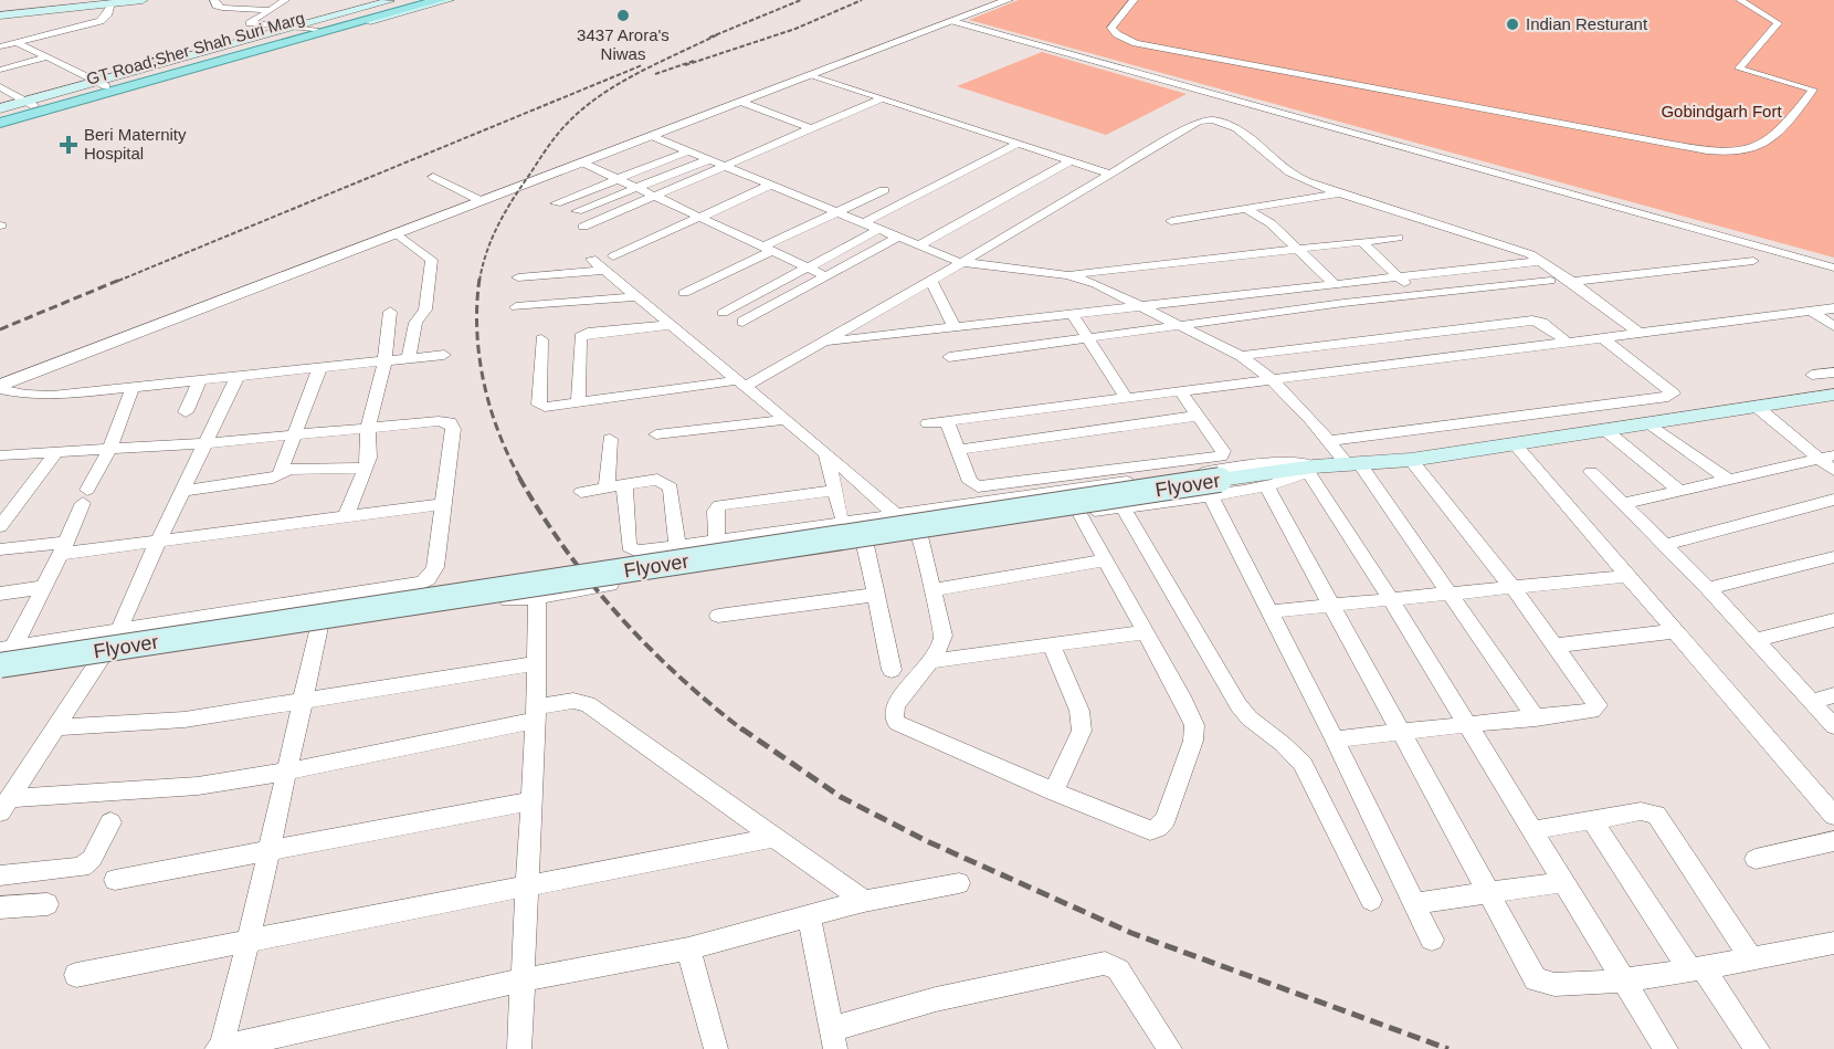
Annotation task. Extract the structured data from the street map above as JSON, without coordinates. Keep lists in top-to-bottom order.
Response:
{
  "streets": {
    "main road": ["GT Road;Sher Shah Suri Marg", "Flyover"]
  },
  "parks": ["Gobindgarh Fort"],
  "places": {
    "other": ["3437 Arora's Niwas", "Indian Resturant"],
    "health": ["Beri Maternity Hospital"]
  }
}
